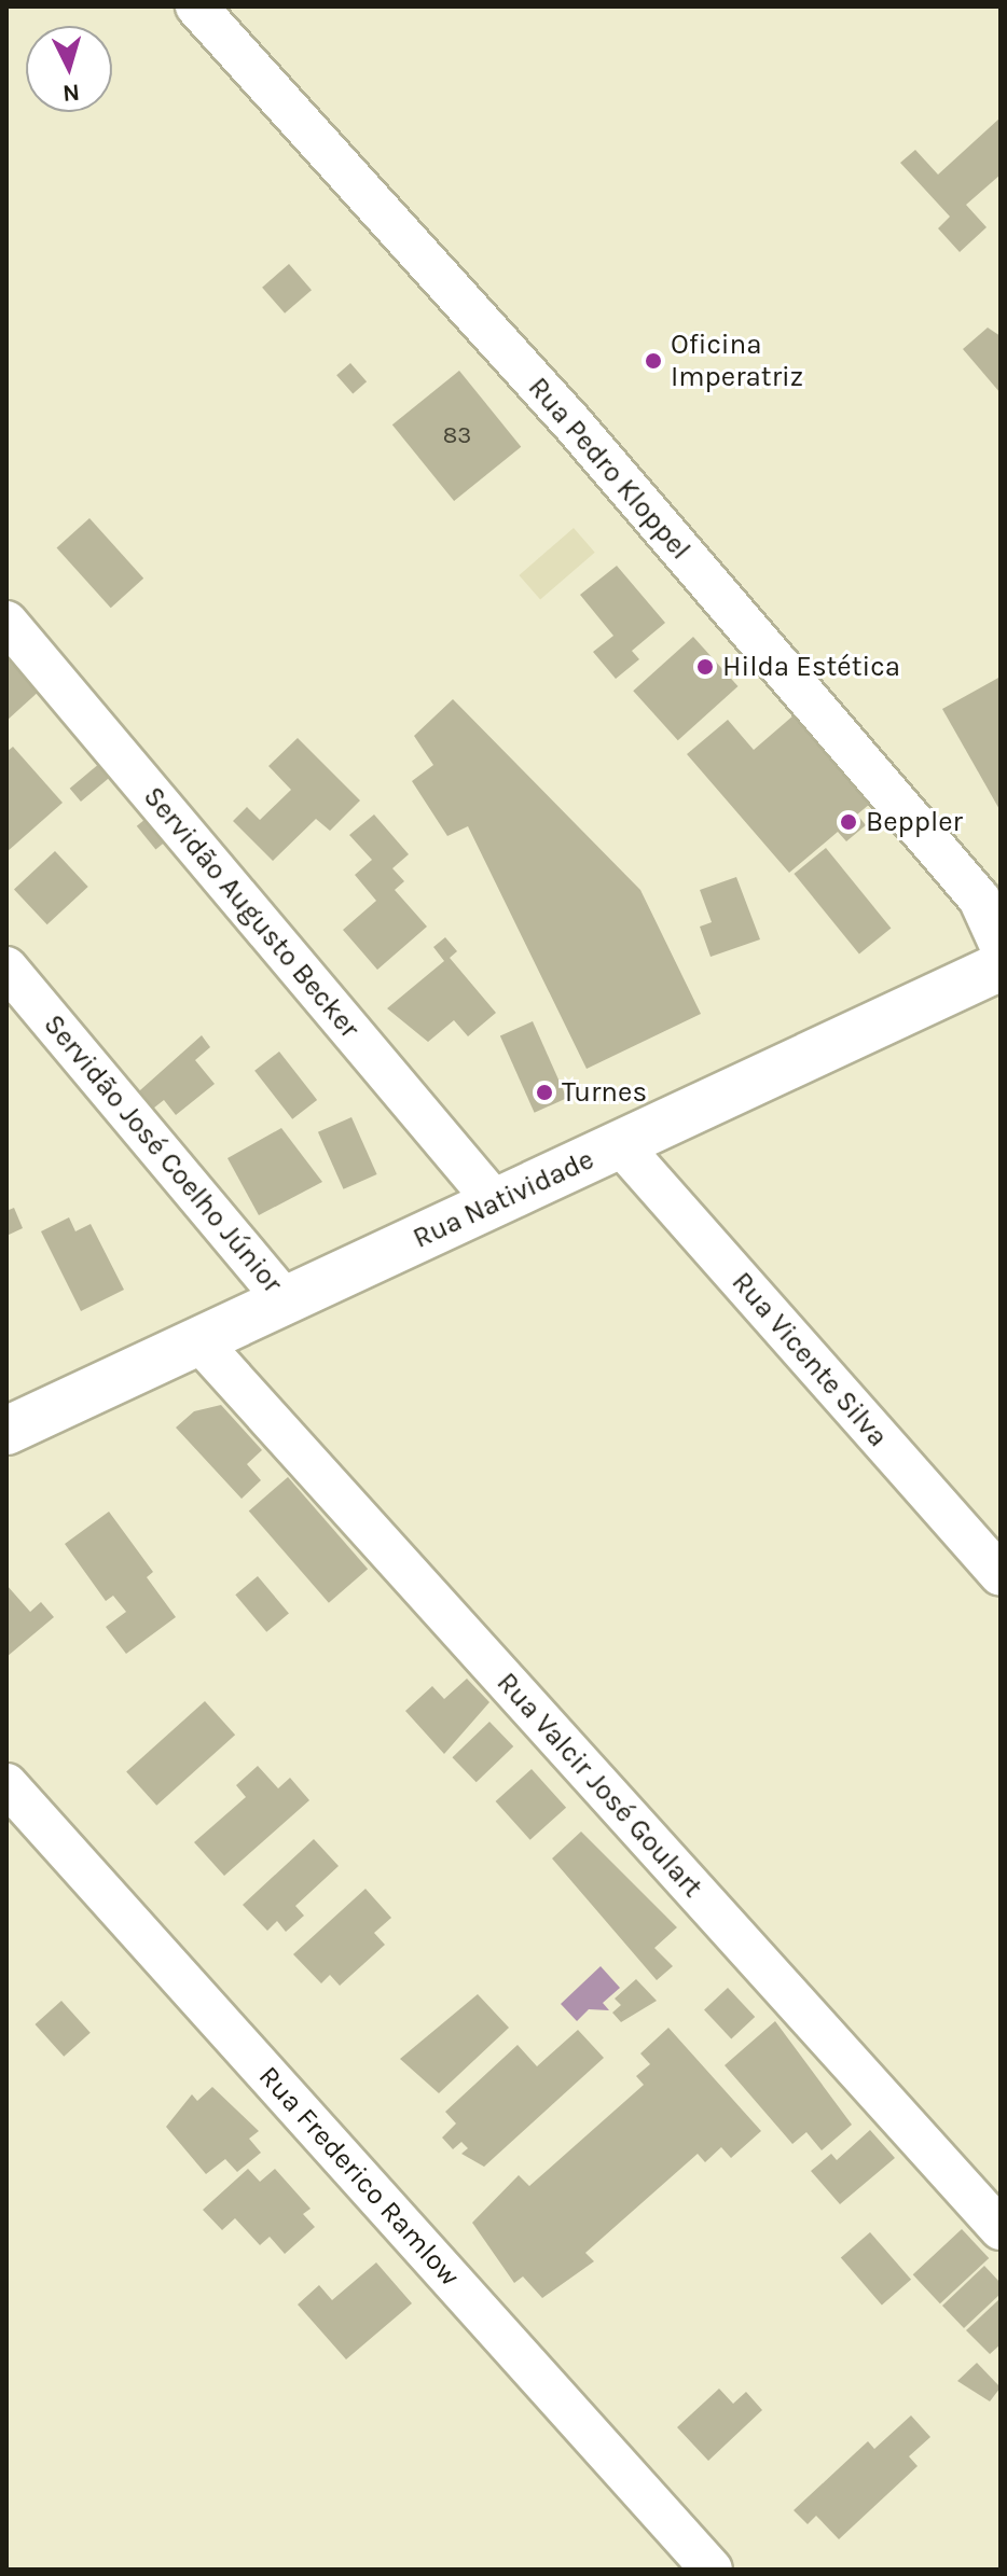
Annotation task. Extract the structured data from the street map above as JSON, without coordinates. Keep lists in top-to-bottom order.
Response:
{
  "streets": {
    "main road": ["Rua Natividade"],
    "street": [
      "Rua Pedro Kloppel",
      "Servidão Augusto Becker",
      "Servidão José Coelho Júnior",
      "Rua Vicente Silva",
      "Rua Valcir José Goulart",
      "Rua Frederico Ramlow"
    ]
  },
  "crossings": [
    ["Servidão Augusto Becker", "Rua Natividade"],
    ["Servidão José Coelho Júnior", "Rua Natividade"],
    ["Rua Natividade", "Rua Vicente Silva"],
    ["Rua Natividade", "Rua Valcir José Goulart"]
  ],
  "places": [
    "Oficina Imperatriz",
    "Hilda Estética",
    "Beppler",
    "Turnes"
  ],
  "house_numbers": ["83"],
  "north": "bottom"
}
